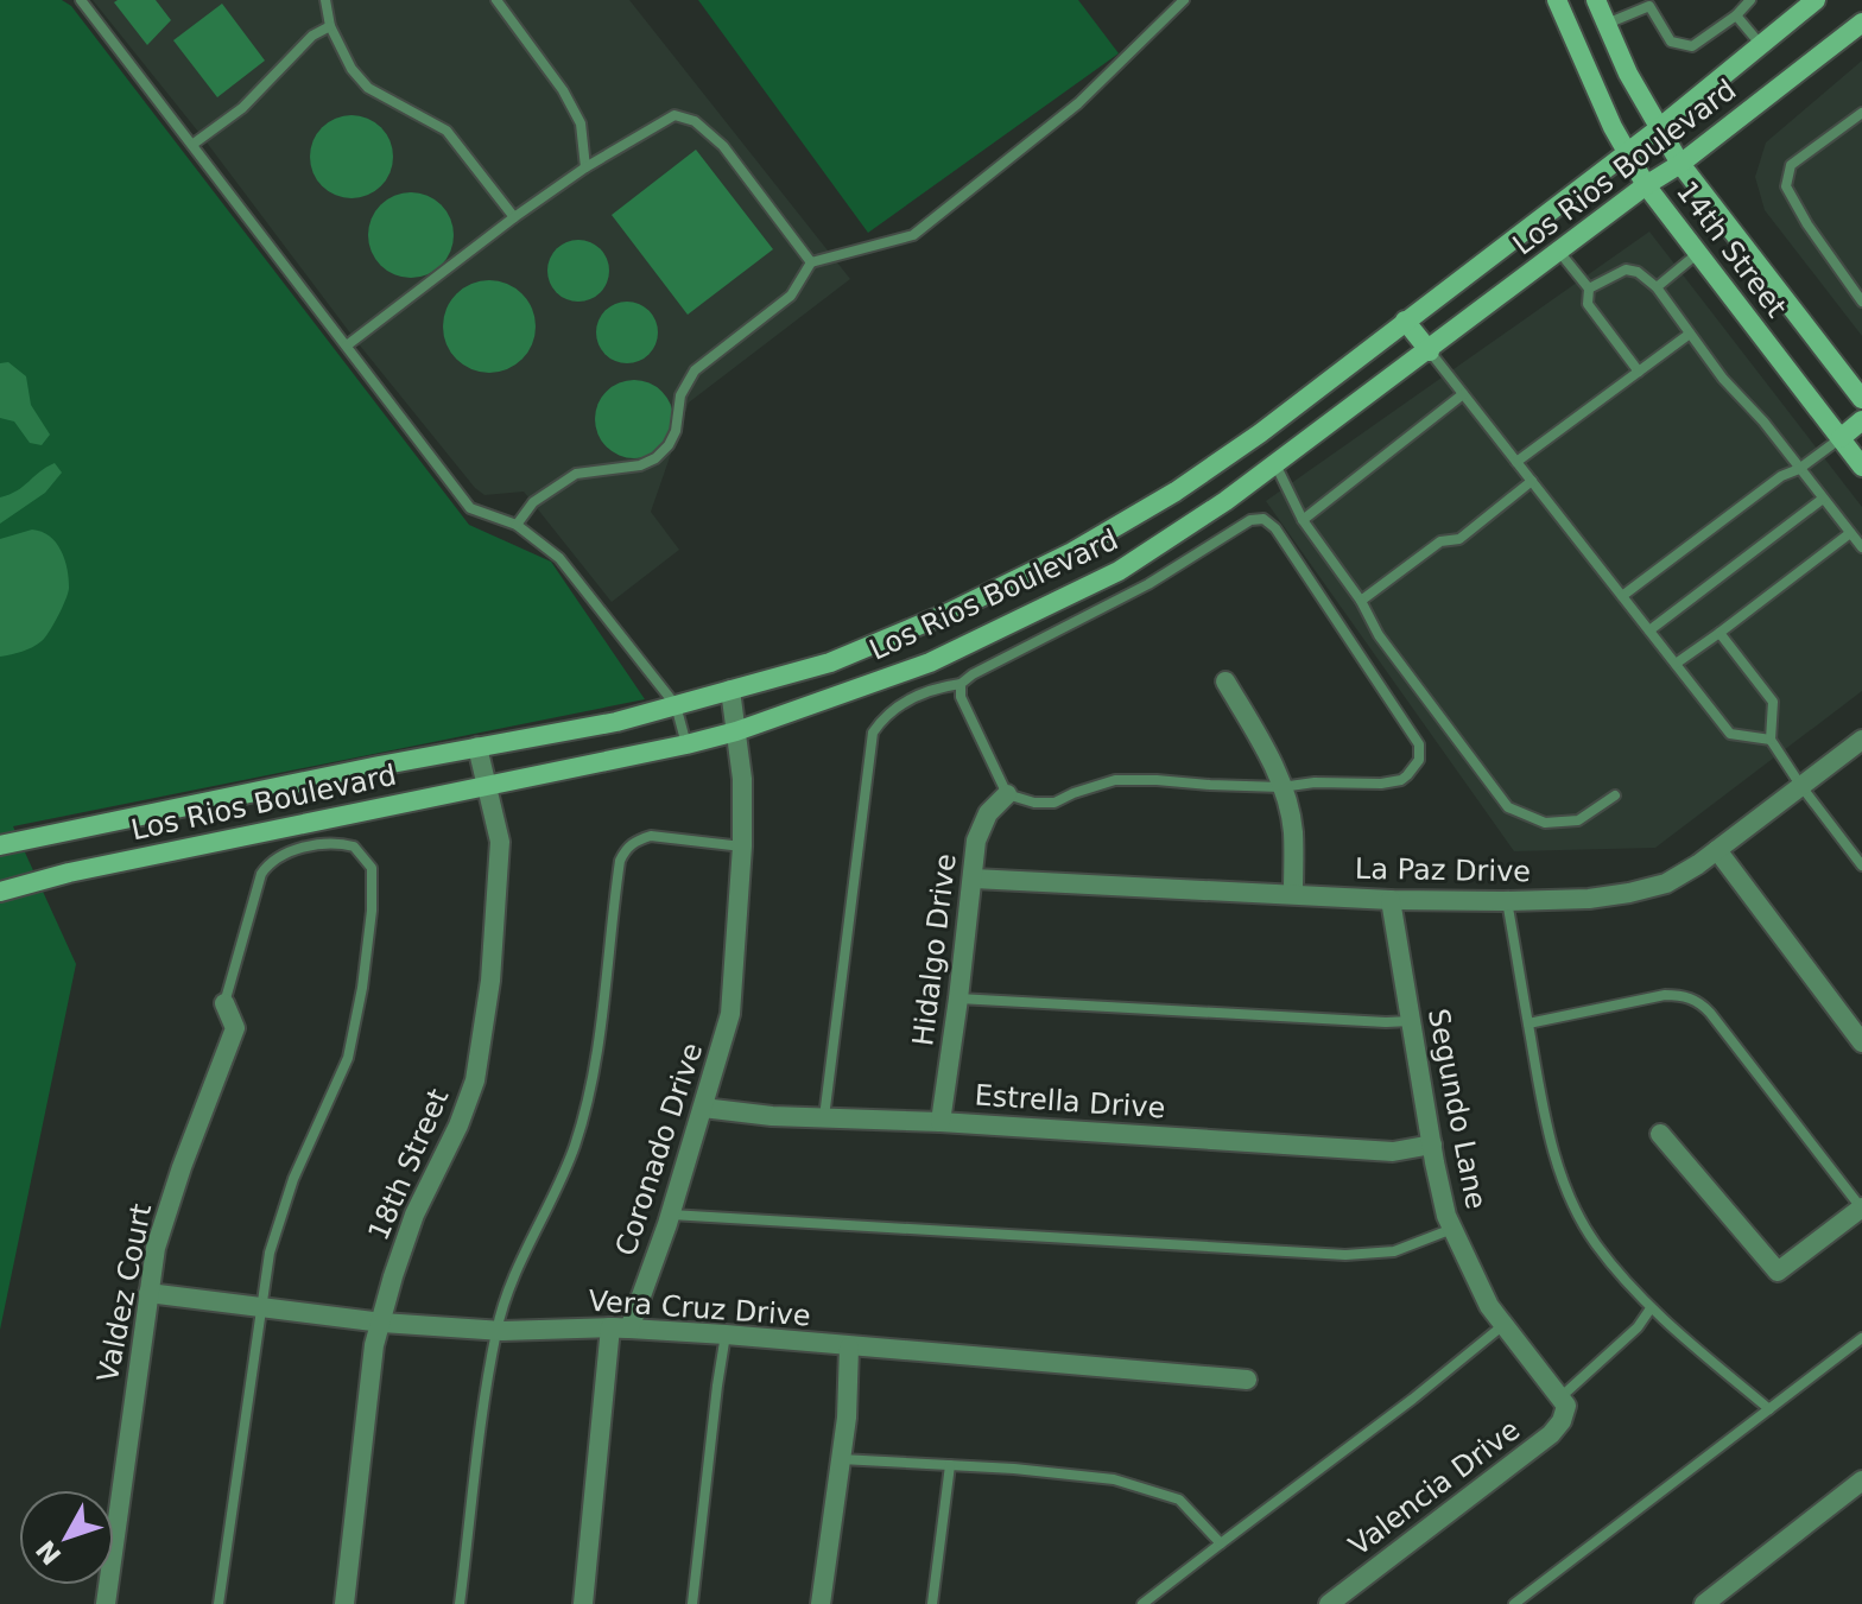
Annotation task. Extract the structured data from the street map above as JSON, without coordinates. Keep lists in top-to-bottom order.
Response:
{
  "streets": {
    "main road": ["Los Rios Boulevard", "14th Street"],
    "street": [
      "La Paz Drive",
      "Hidalgo Drive",
      "Estrella Drive",
      "Segundo Lane",
      "Coronado Drive",
      "18th Street",
      "Valdez Court",
      "Vera Cruz Drive",
      "Valencia Drive"
    ]
  },
  "crossings": [
    ["Los Rios Boulevard", "14th Street"],
    ["Los Rios Boulevard", "Coronado Drive"],
    ["Los Rios Boulevard", "18th Street"],
    ["La Paz Drive", "Hidalgo Drive"],
    ["La Paz Drive", "Segundo Lane"],
    ["Hidalgo Drive", "Estrella Drive"],
    ["Estrella Drive", "Segundo Lane"],
    ["Estrella Drive", "Coronado Drive"],
    ["Segundo Lane", "Valencia Drive"],
    ["Coronado Drive", "Vera Cruz Drive"],
    ["18th Street", "Vera Cruz Drive"],
    ["Valdez Court", "Vera Cruz Drive"]
  ],
  "north": "bottom left"
}
